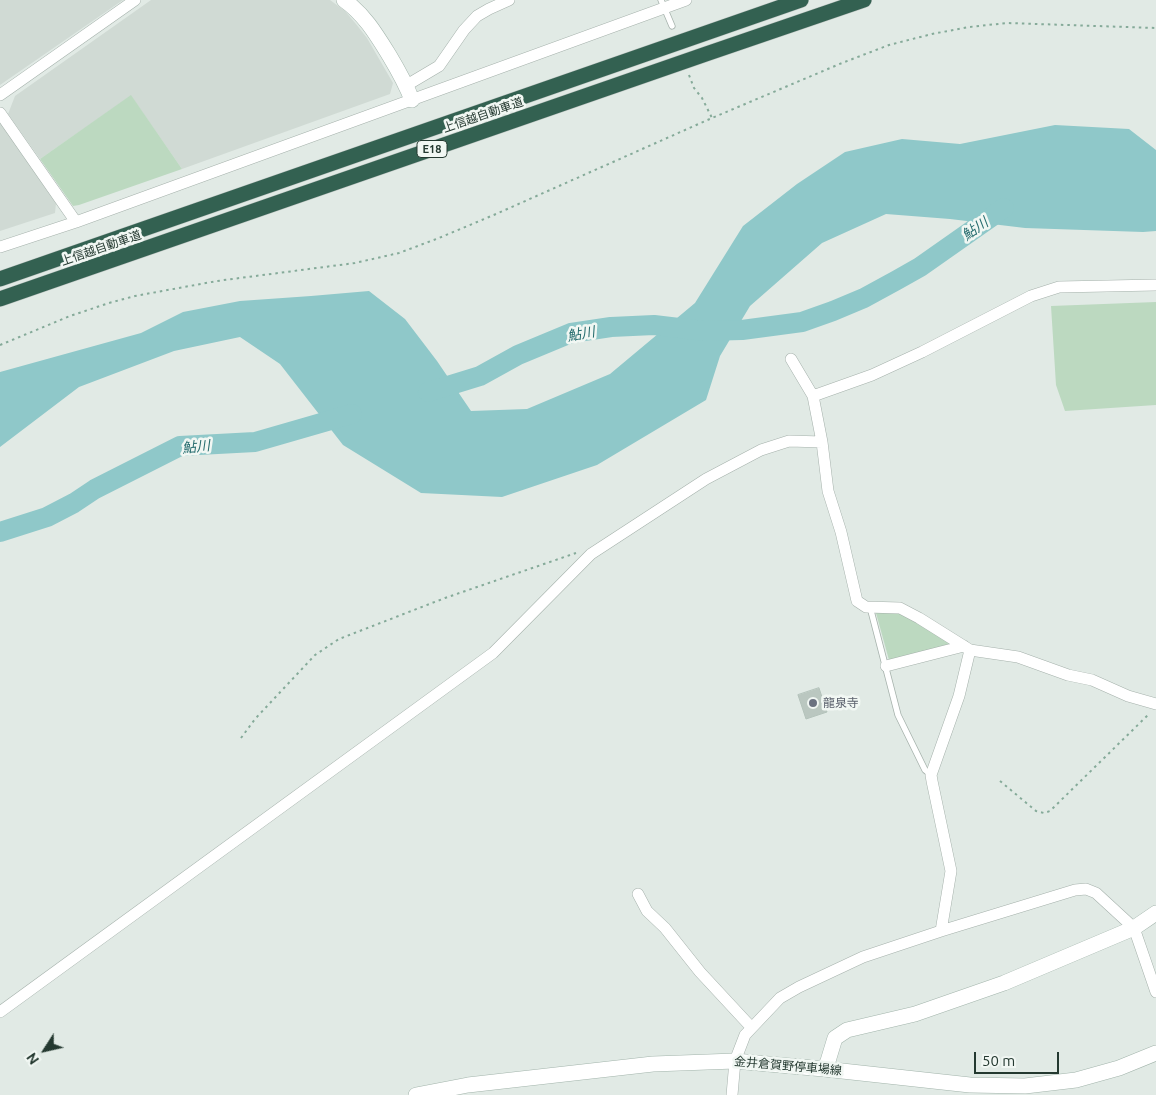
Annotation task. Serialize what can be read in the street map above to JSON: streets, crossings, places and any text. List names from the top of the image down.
{
  "streets": {
    "highway": ["上信越自動車道", "E18"],
    "main road": ["金井倉賀野停車場線"]
  },
  "water": ["鮎川"],
  "places": ["龍泉寺"],
  "scale_bar": "50 m",
  "north": "bottom left"
}
